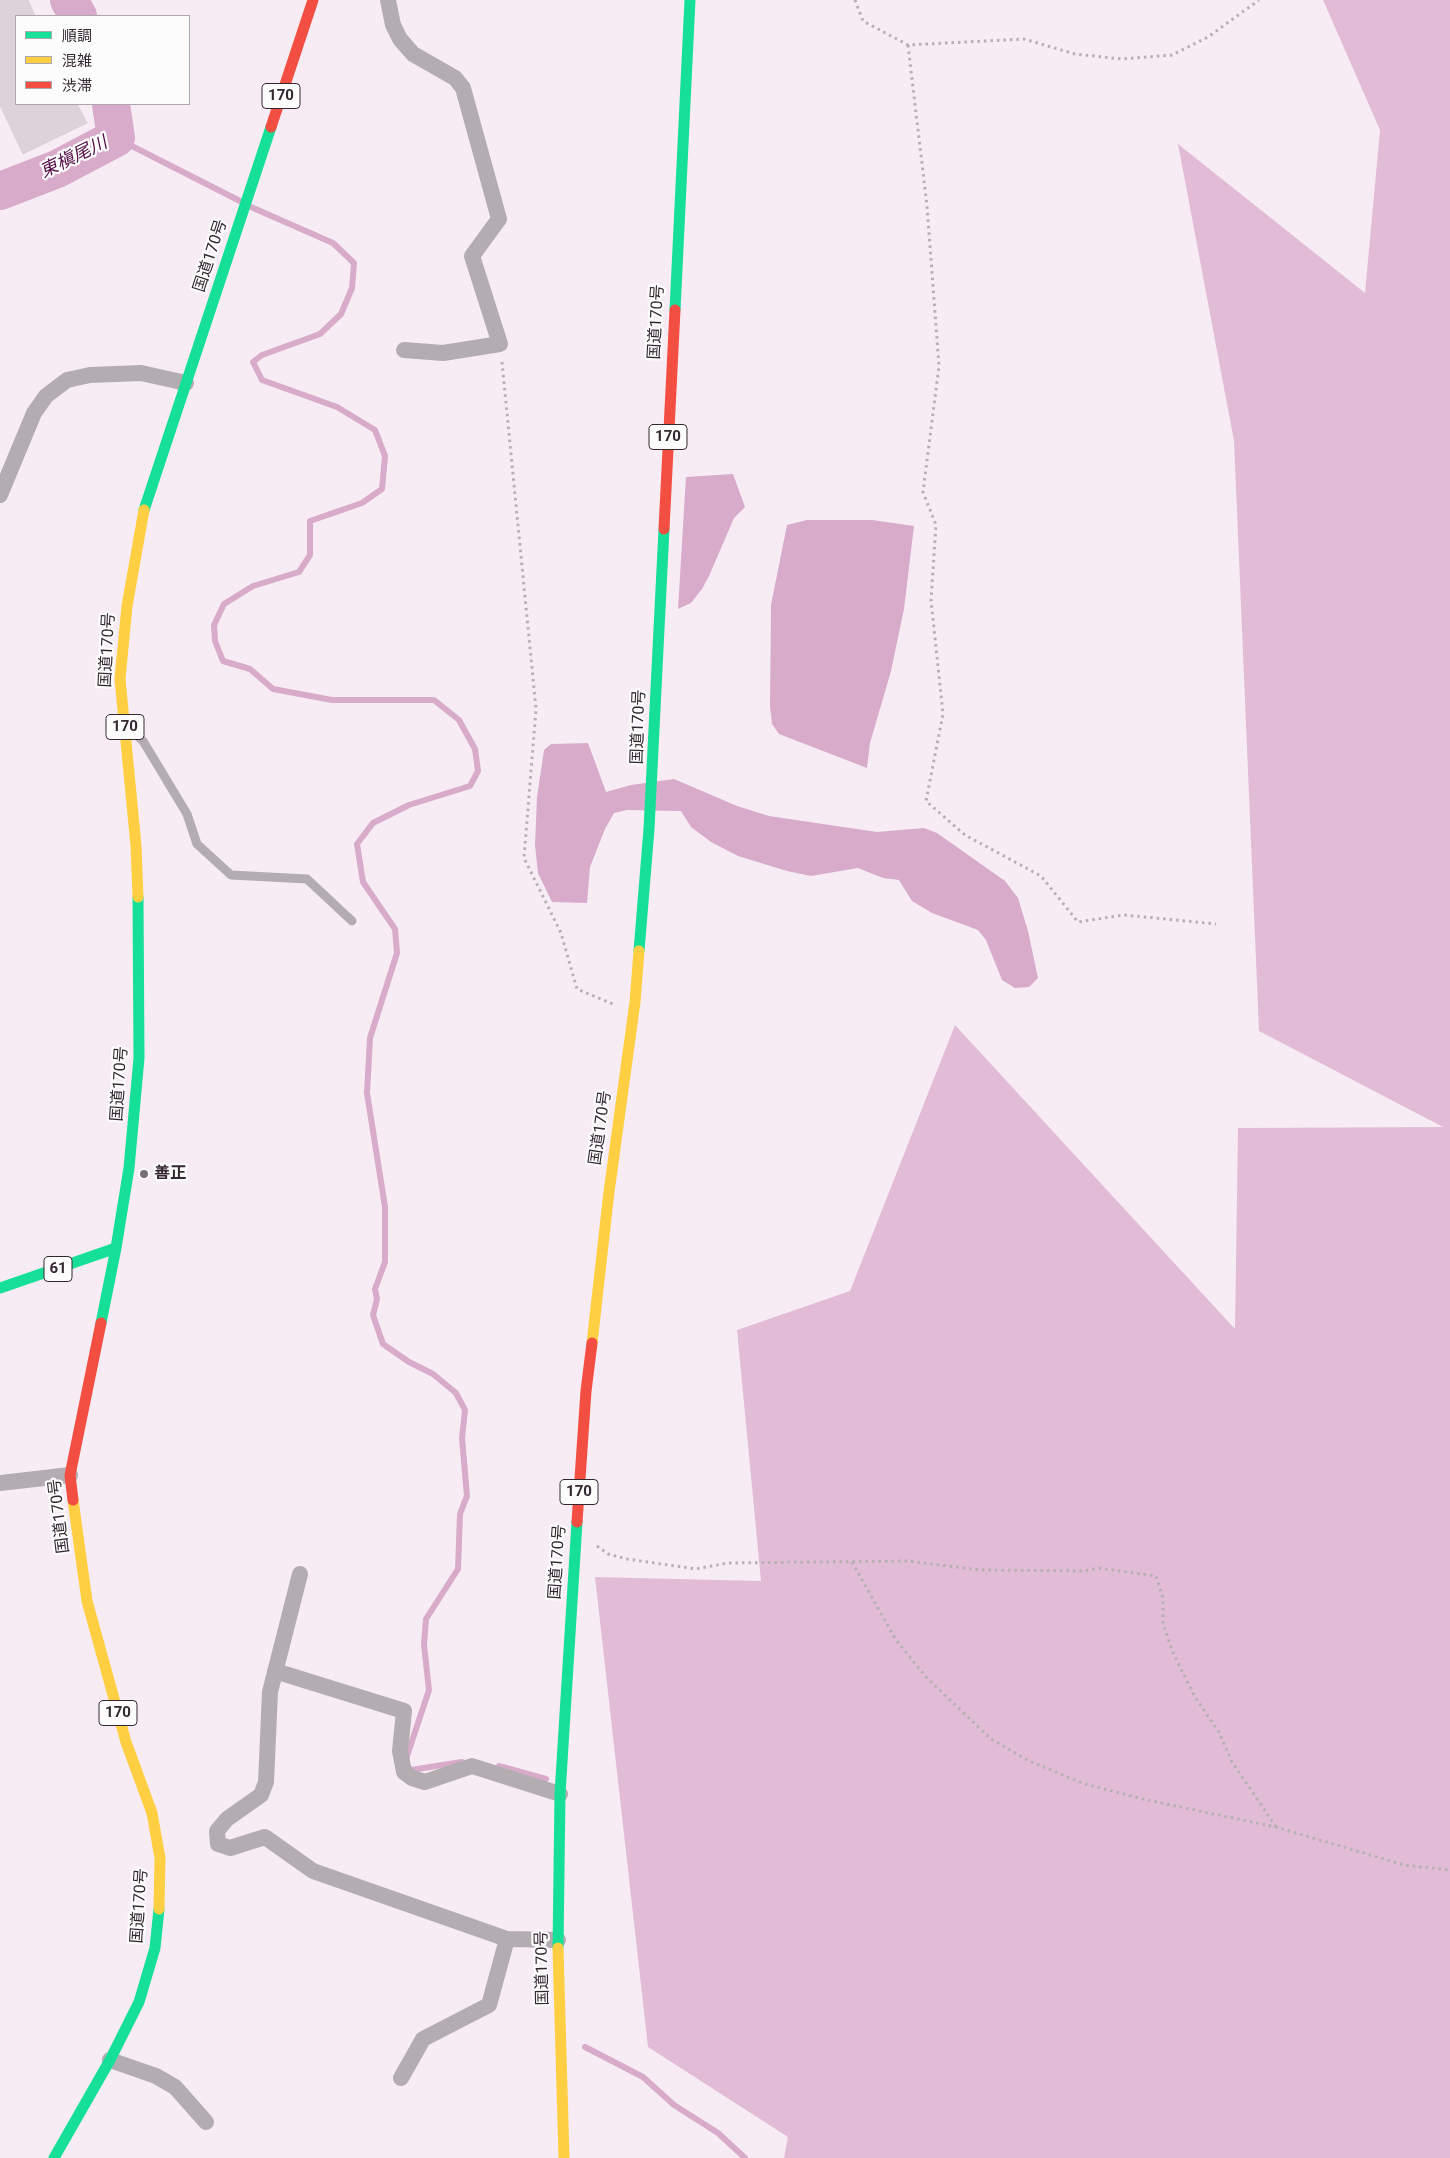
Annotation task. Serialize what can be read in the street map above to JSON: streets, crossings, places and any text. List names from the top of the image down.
{
  "streets": {
    "main road": ["170", "国道170号", "61"]
  },
  "crossings": [
    ["国道170号", "61"]
  ],
  "water": ["東槇尾川"],
  "places": ["善正"],
  "legend": ["順調", "混雑", "渋滞"]
}
